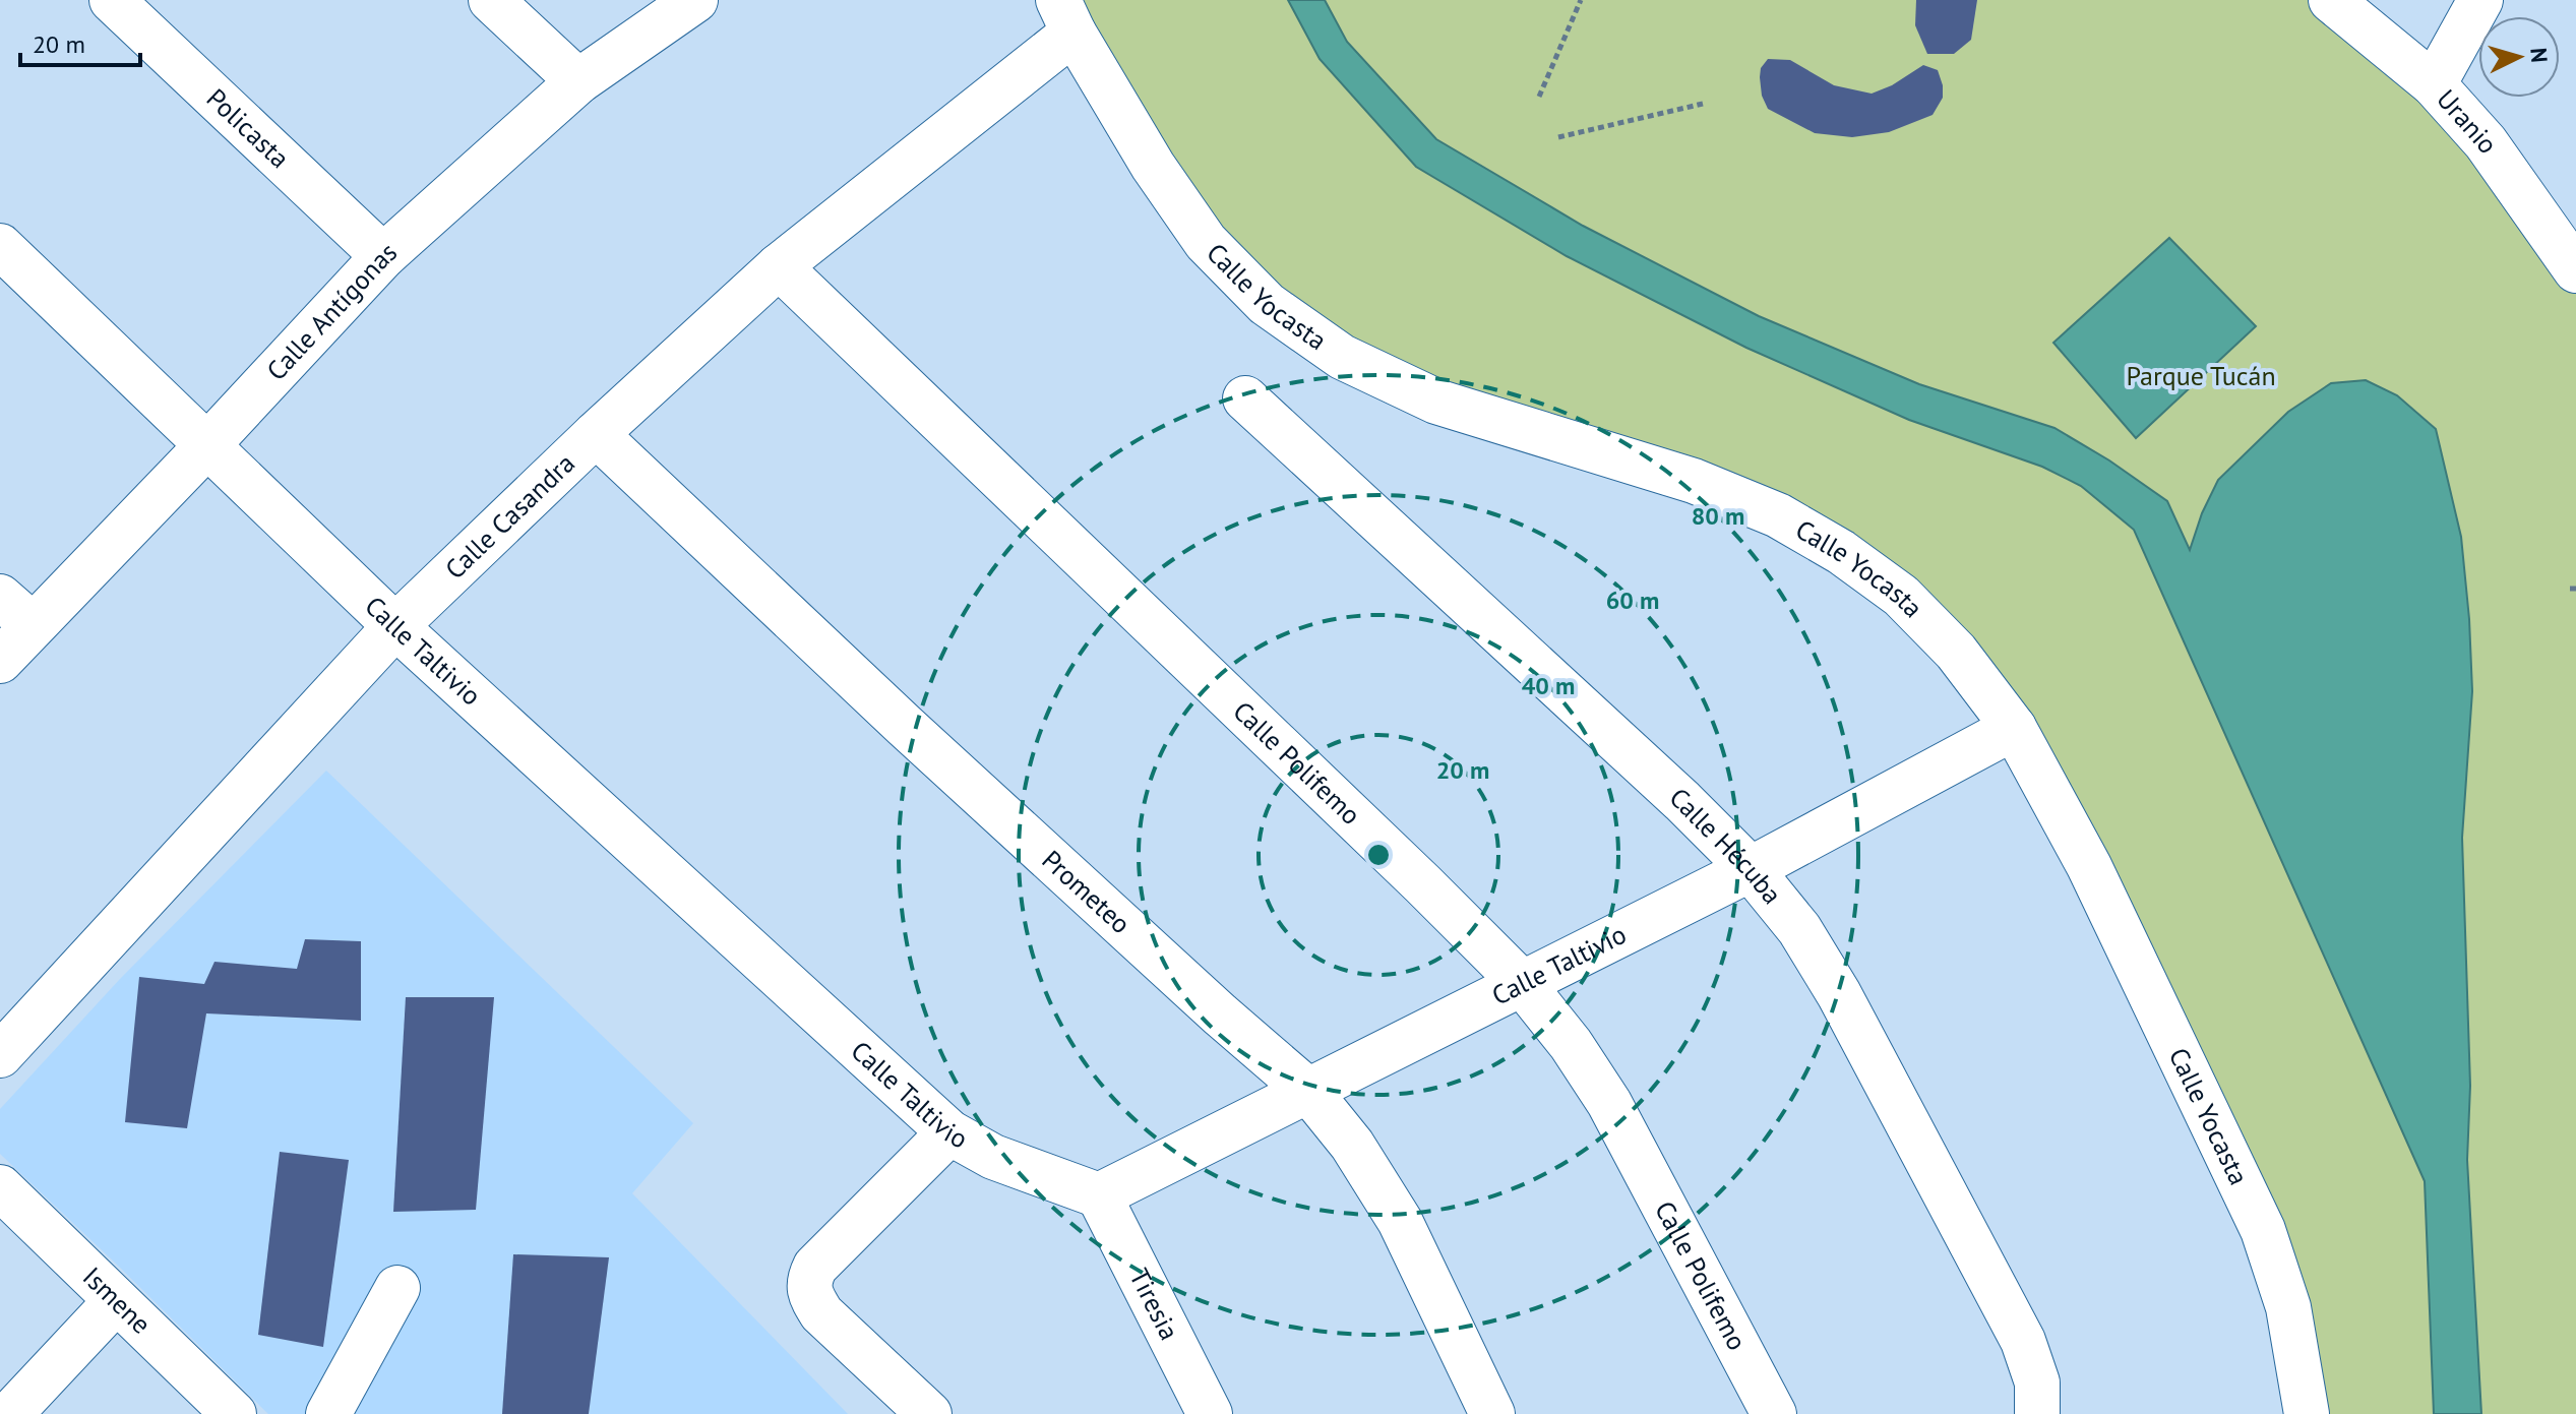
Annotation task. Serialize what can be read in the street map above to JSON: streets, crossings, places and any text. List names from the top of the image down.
{
  "streets": {
    "street": [
      "Uranio",
      "Policasta",
      "Calle Yocasta",
      "Calle Antígonas",
      "Calle Casandra",
      "Calle Taltivio",
      "Calle Polifemo",
      "Calle Hécuba",
      "Prometeo",
      "Ismene",
      "Tiresia"
    ]
  },
  "crossings": [
    ["Policasta", "Calle Antígonas"],
    ["Calle Yocasta", "Calle Casandra"],
    ["Calle Yocasta", "Calle Taltivio"],
    ["Calle Antígonas", "Calle Taltivio"],
    ["Calle Casandra", "Calle Taltivio"],
    ["Calle Casandra", "Calle Polifemo"],
    ["Calle Casandra", "Prometeo"],
    ["Calle Taltivio", "Calle Polifemo"],
    ["Calle Taltivio", "Calle Hécuba"],
    ["Calle Taltivio", "Prometeo"],
    ["Calle Taltivio", "Tiresia"]
  ],
  "parks": ["Parque Tucán"],
  "scale_bar": "20 m",
  "north": "right",
  "rings": [
    "80 m",
    "60 m",
    "40 m",
    "20 m"
  ]
}
